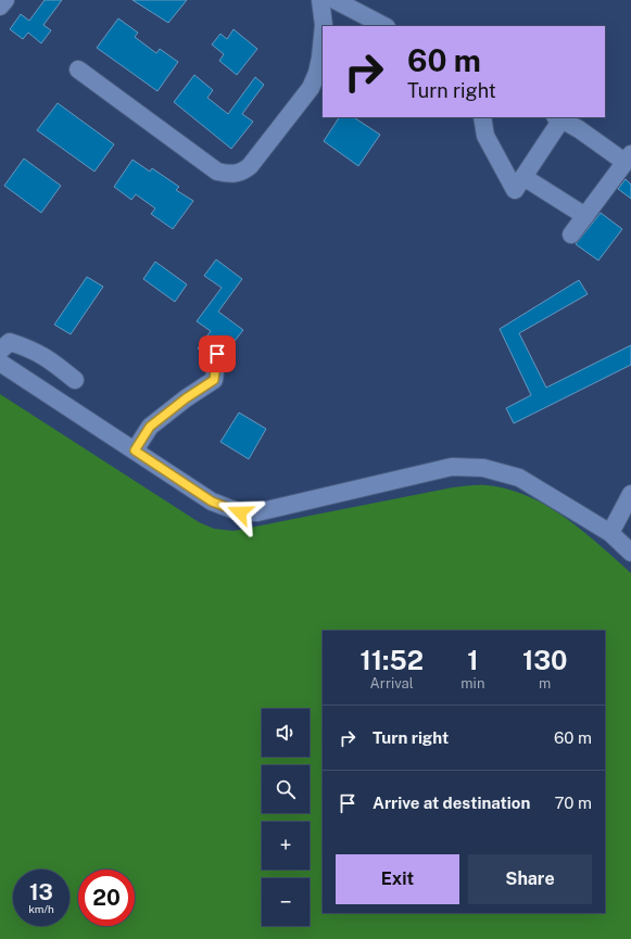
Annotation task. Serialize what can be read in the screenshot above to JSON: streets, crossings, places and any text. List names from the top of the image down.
{
  "page": {
    "turn": ["60 m", "Turn right"],
    "eta": [
      "11:52",
      "Arrival",
      "1",
      "min",
      "130",
      "m"
    ],
    "list": [
      {
        "name": "Turn right",
        "value": "60 m"
      },
      {
        "name": "Arrive at destination",
        "value": "70 m"
      }
    ],
    "map_buttons": ["+", "−"],
    "buttons": ["Exit", "Share"],
    "speed": "13 km/h",
    "limit": "20"
  }
}
